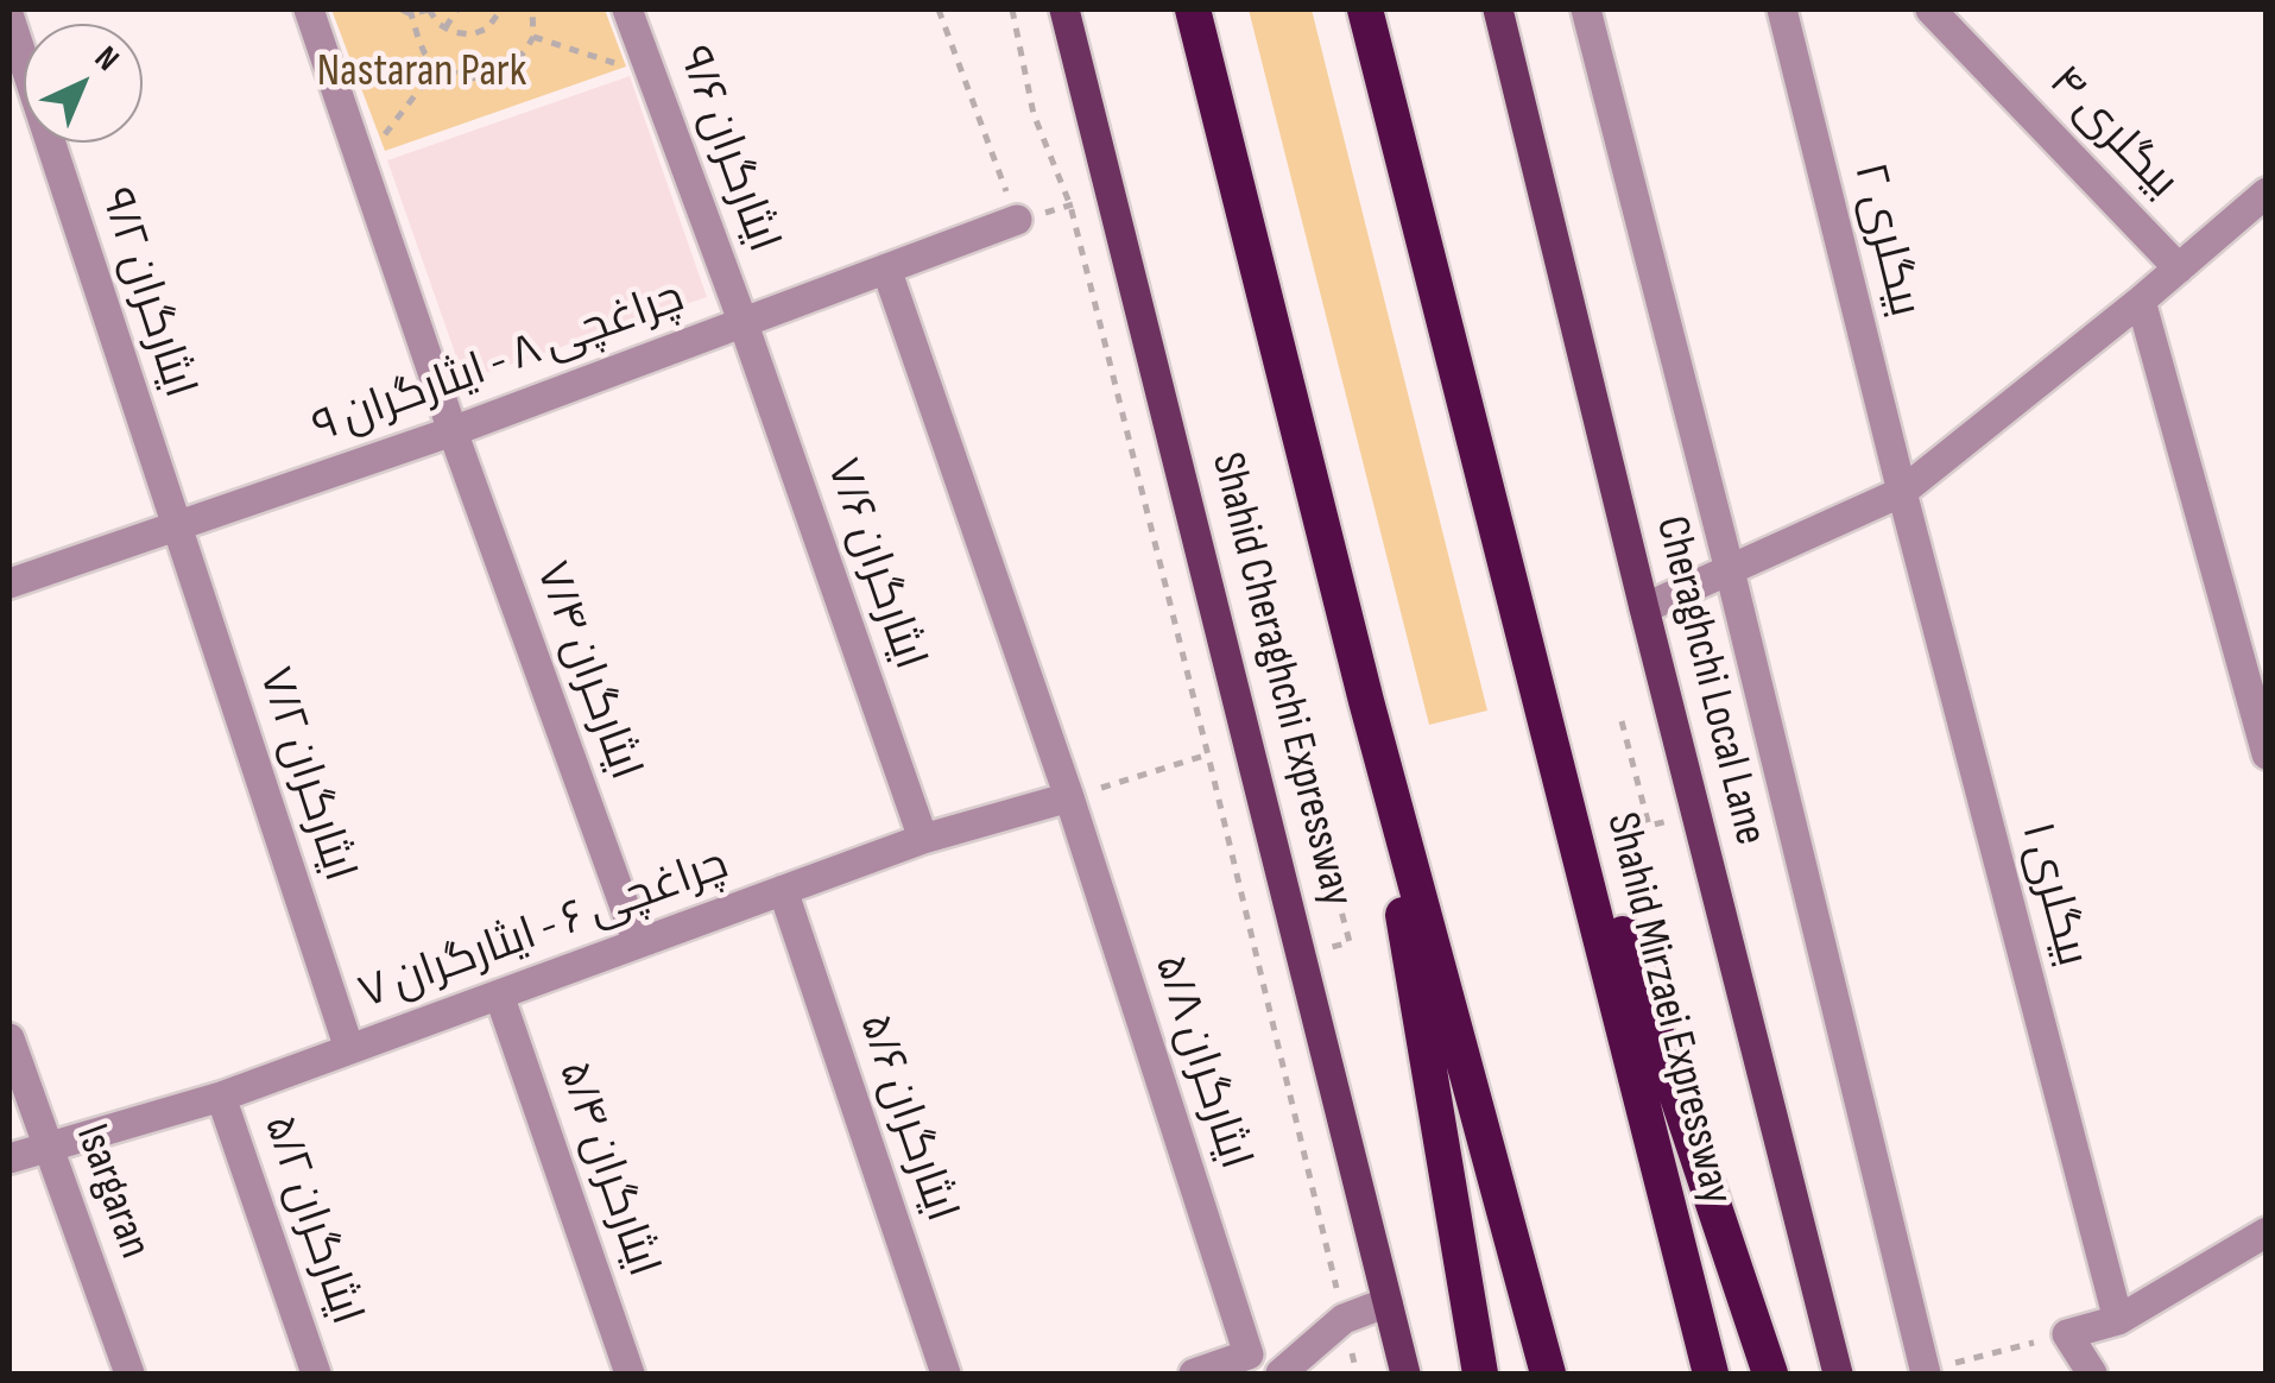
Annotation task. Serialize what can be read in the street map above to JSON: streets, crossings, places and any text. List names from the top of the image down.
{
  "streets": {
    "highway": ["Shahid Cheraghchi Expressway", "Shahid Mirzaei Expressway"],
    "main road": ["Cheraghchi Local Lane"],
    "street": [
      "بیگلری ۴",
      "ایثارگران ۹/۶",
      "بیگلری ۲",
      "ایثارگران ۹/۲",
      "چراغچی ۸ - ایثارگران ۹",
      "ایثارگران ۷/۶",
      "ایثارگران ۷/۴",
      "ایثارگران ۷/۲",
      "بیگلری ۱",
      "چراغچی ۶ - ایثارگران ۷",
      "ایثارگران ۵/۸",
      "ایثارگران ۵/۶",
      "ایثارگران ۵/۴",
      "Isargaran",
      "ایثارگران ۵/۲"
    ]
  },
  "crossings": [
    ["ایثارگران ۹/۶", "چراغچی ۸ - ایثارگران ۹"],
    ["ایثارگران ۹/۶", "ایثارگران ۷/۶"],
    ["بیگلری ۲", "بیگلری ۱"],
    ["ایثارگران ۹/۲", "چراغچی ۸ - ایثارگران ۹"],
    ["ایثارگران ۹/۲", "ایثارگران ۷/۲"],
    ["چراغچی ۸ - ایثارگران ۹", "ایثارگران ۷/۶"],
    ["چراغچی ۸ - ایثارگران ۹", "ایثارگران ۷/۴"],
    ["چراغچی ۸ - ایثارگران ۹", "ایثارگران ۷/۲"],
    ["چراغچی ۸ - ایثارگران ۹", "ایثارگران ۵/۸"],
    ["ایثارگران ۷/۶", "چراغچی ۶ - ایثارگران ۷"],
    ["ایثارگران ۷/۴", "چراغچی ۶ - ایثارگران ۷"],
    ["ایثارگران ۷/۲", "چراغچی ۶ - ایثارگران ۷"],
    ["چراغچی ۶ - ایثارگران ۷", "ایثارگران ۵/۸"],
    ["چراغچی ۶ - ایثارگران ۷", "ایثارگران ۵/۶"],
    ["چراغچی ۶ - ایثارگران ۷", "ایثارگران ۵/۴"],
    ["چراغچی ۶ - ایثارگران ۷", "Isargaran"],
    ["چراغچی ۶ - ایثارگران ۷", "ایثارگران ۵/۲"]
  ],
  "parks": ["Nastaran Park"],
  "north": "top right"
}
